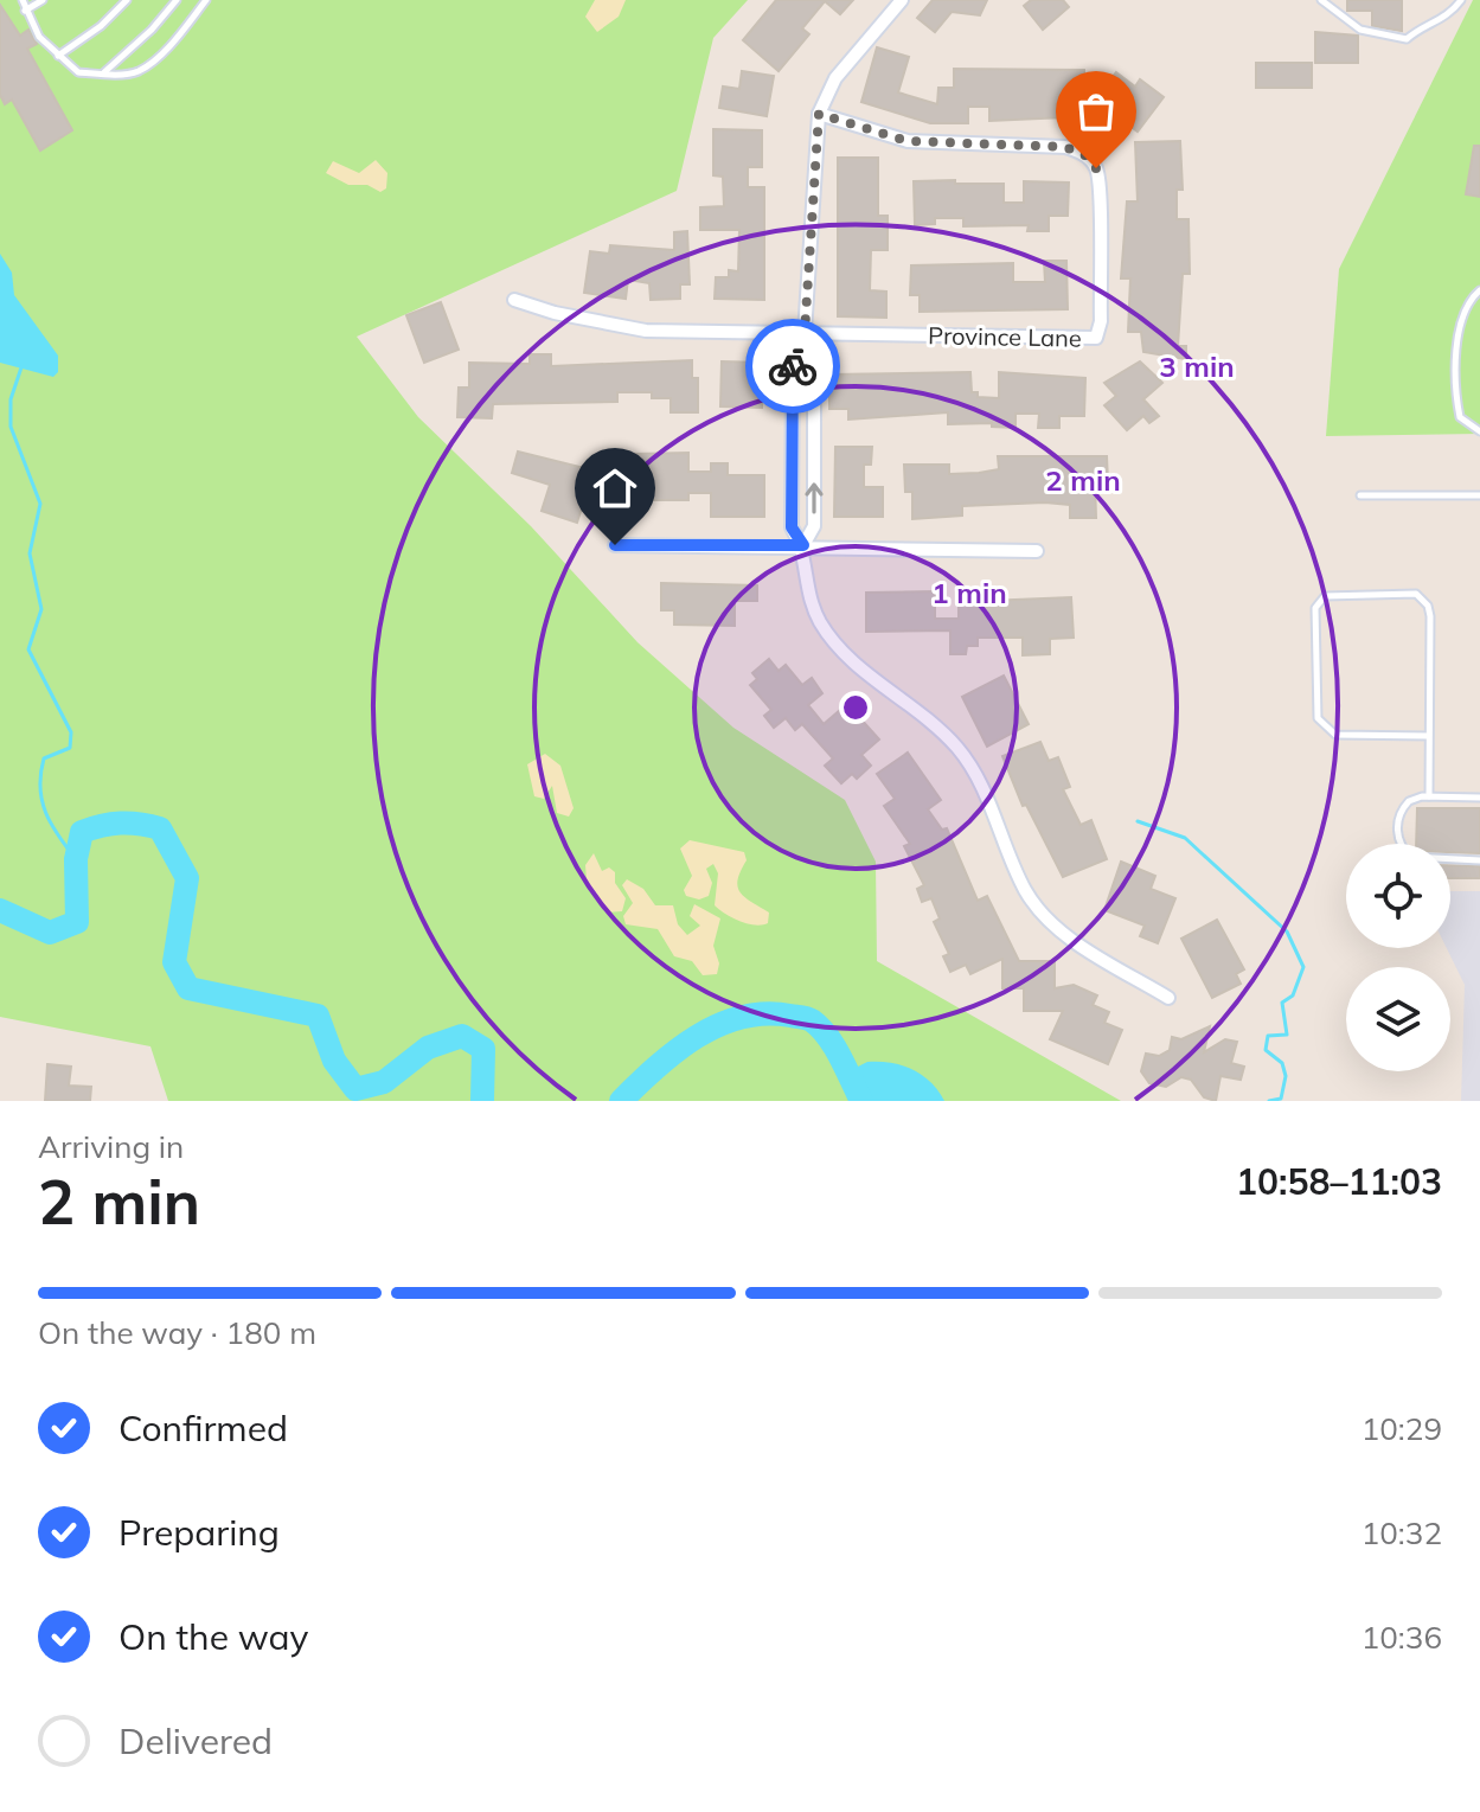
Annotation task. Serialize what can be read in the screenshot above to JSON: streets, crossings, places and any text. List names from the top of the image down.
{
  "streets": {
    "street": ["Province Lane"]
  },
  "page": {
    "heading": ["2 min", "Arriving in", "10:58–11:03"],
    "bar": "On the way · 180 m",
    "list": [
      ["Confirmed", "10:29"],
      ["Preparing", "10:32"],
      ["On the way", "10:36"],
      "Delivered"
    ]
  },
  "rings": ["3 min", "2 min", "1 min"]
}
